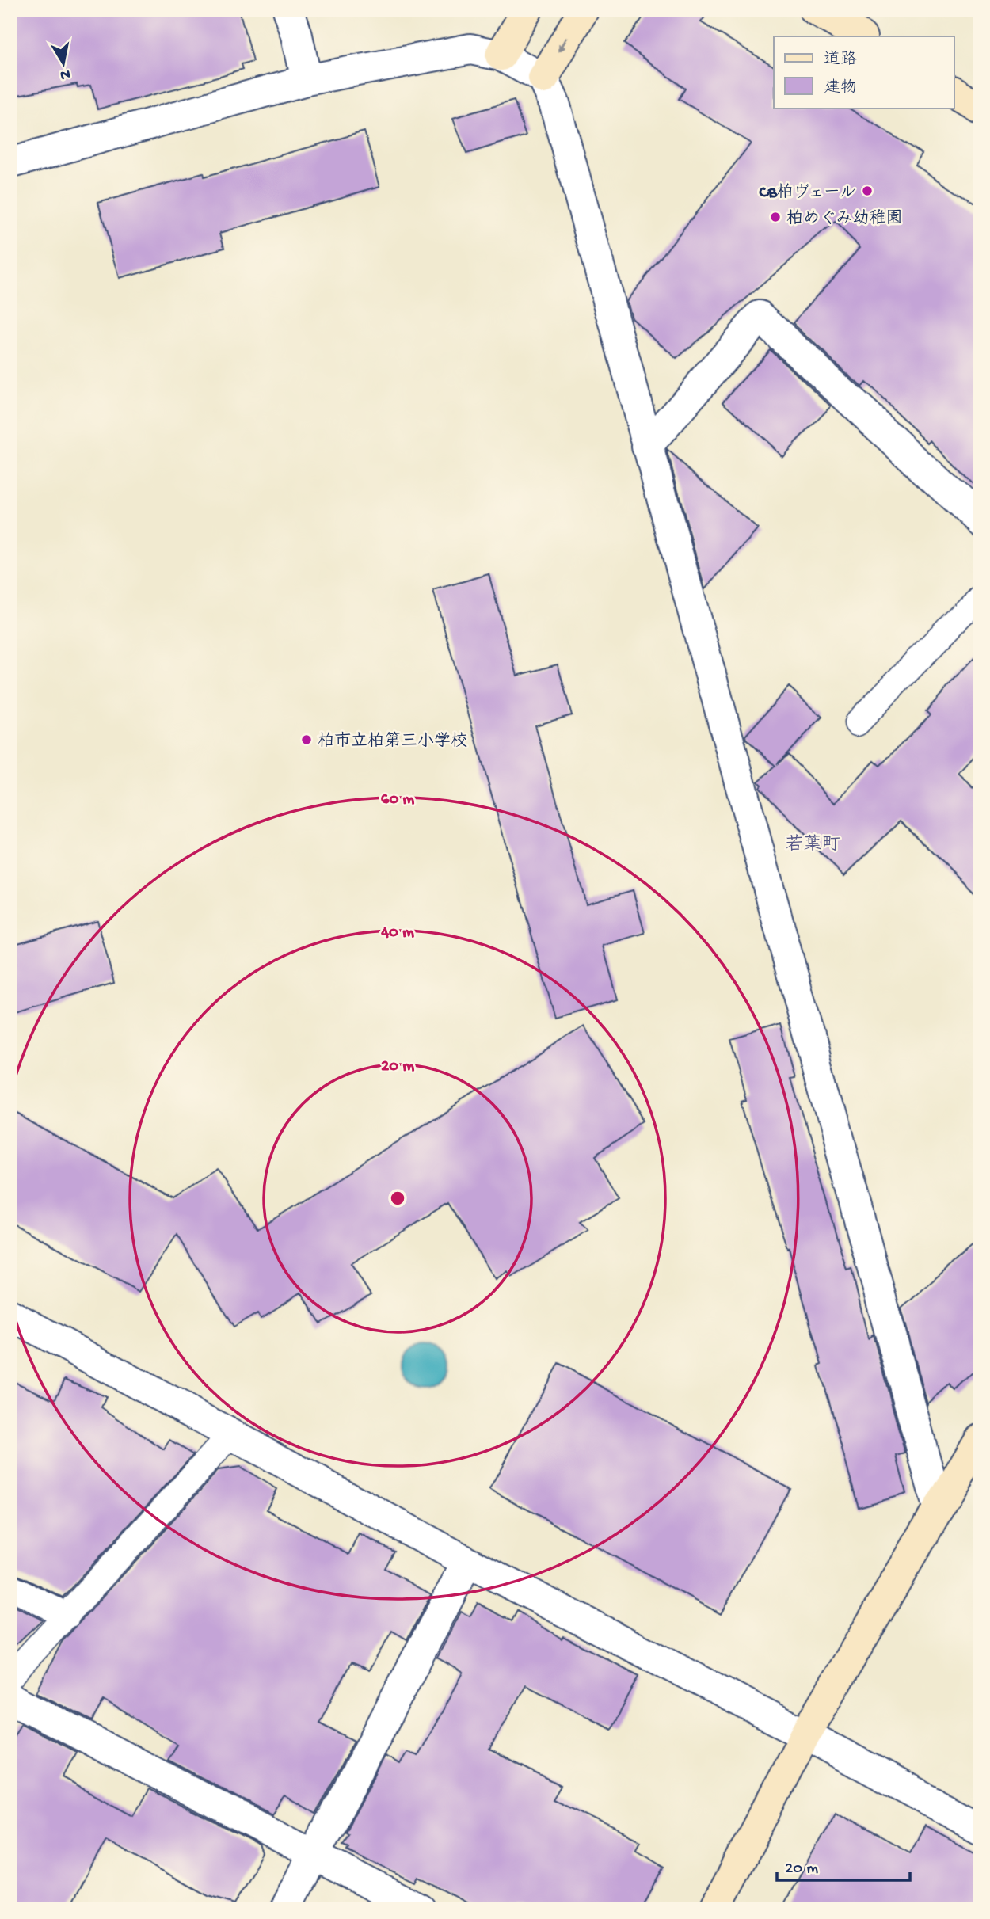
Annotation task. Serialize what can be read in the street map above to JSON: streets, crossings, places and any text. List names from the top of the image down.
{
  "districts": ["若葉町"],
  "places": ["CB柏ヴェール", "柏めぐみ幼稚園", "柏市立柏第三小学校"],
  "legend": ["道路", "建物"],
  "scale_bar": "20 m",
  "north": "bottom",
  "rings": ["60 m", "40 m", "20 m"]
}
